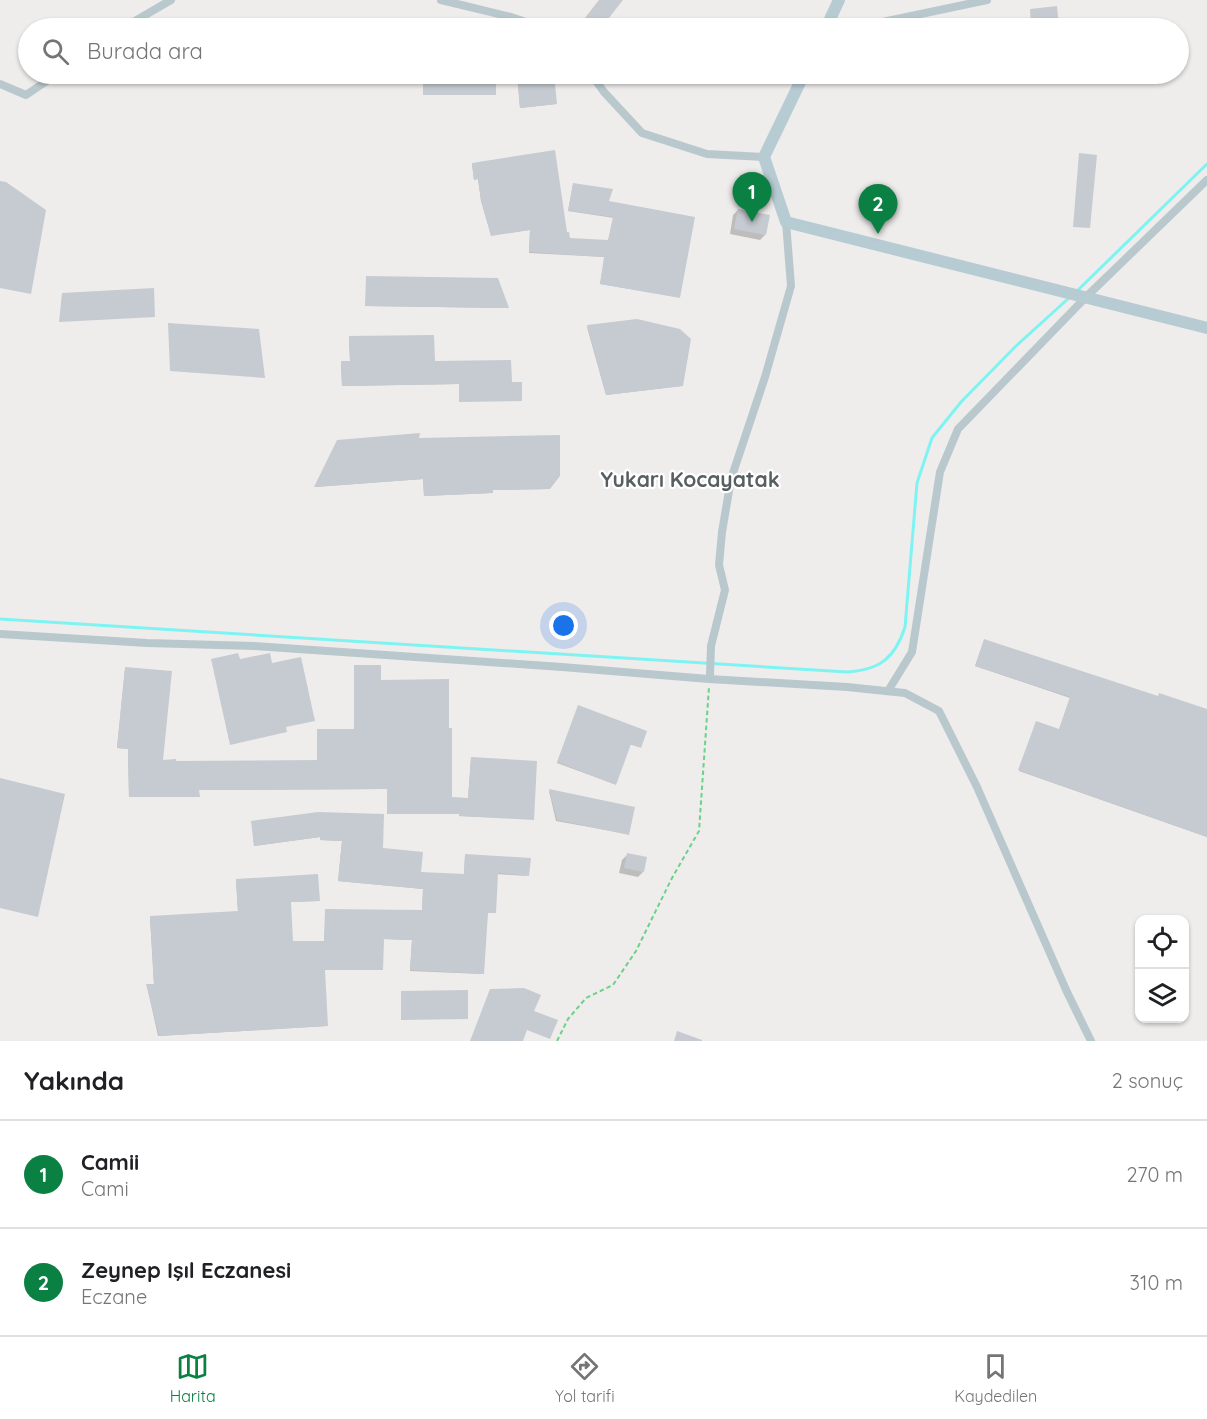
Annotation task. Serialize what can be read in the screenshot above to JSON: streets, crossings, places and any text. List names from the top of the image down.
{
  "districts": ["Yukarı Kocayatak"],
  "page": {
    "search": "Burada ara",
    "pins": ["1", "2"],
    "heading": ["Yakında", "2 sonuç"],
    "list": [
      {
        "mark": "1",
        "name": "Camii",
        "note": "Cami",
        "value": "270 m"
      },
      {
        "mark": "2",
        "name": "Zeynep Işıl Eczanesi",
        "note": "Eczane",
        "value": "310 m"
      }
    ],
    "nav": ["Harita", "Yol tarifi", "Kaydedilen"]
  }
}
